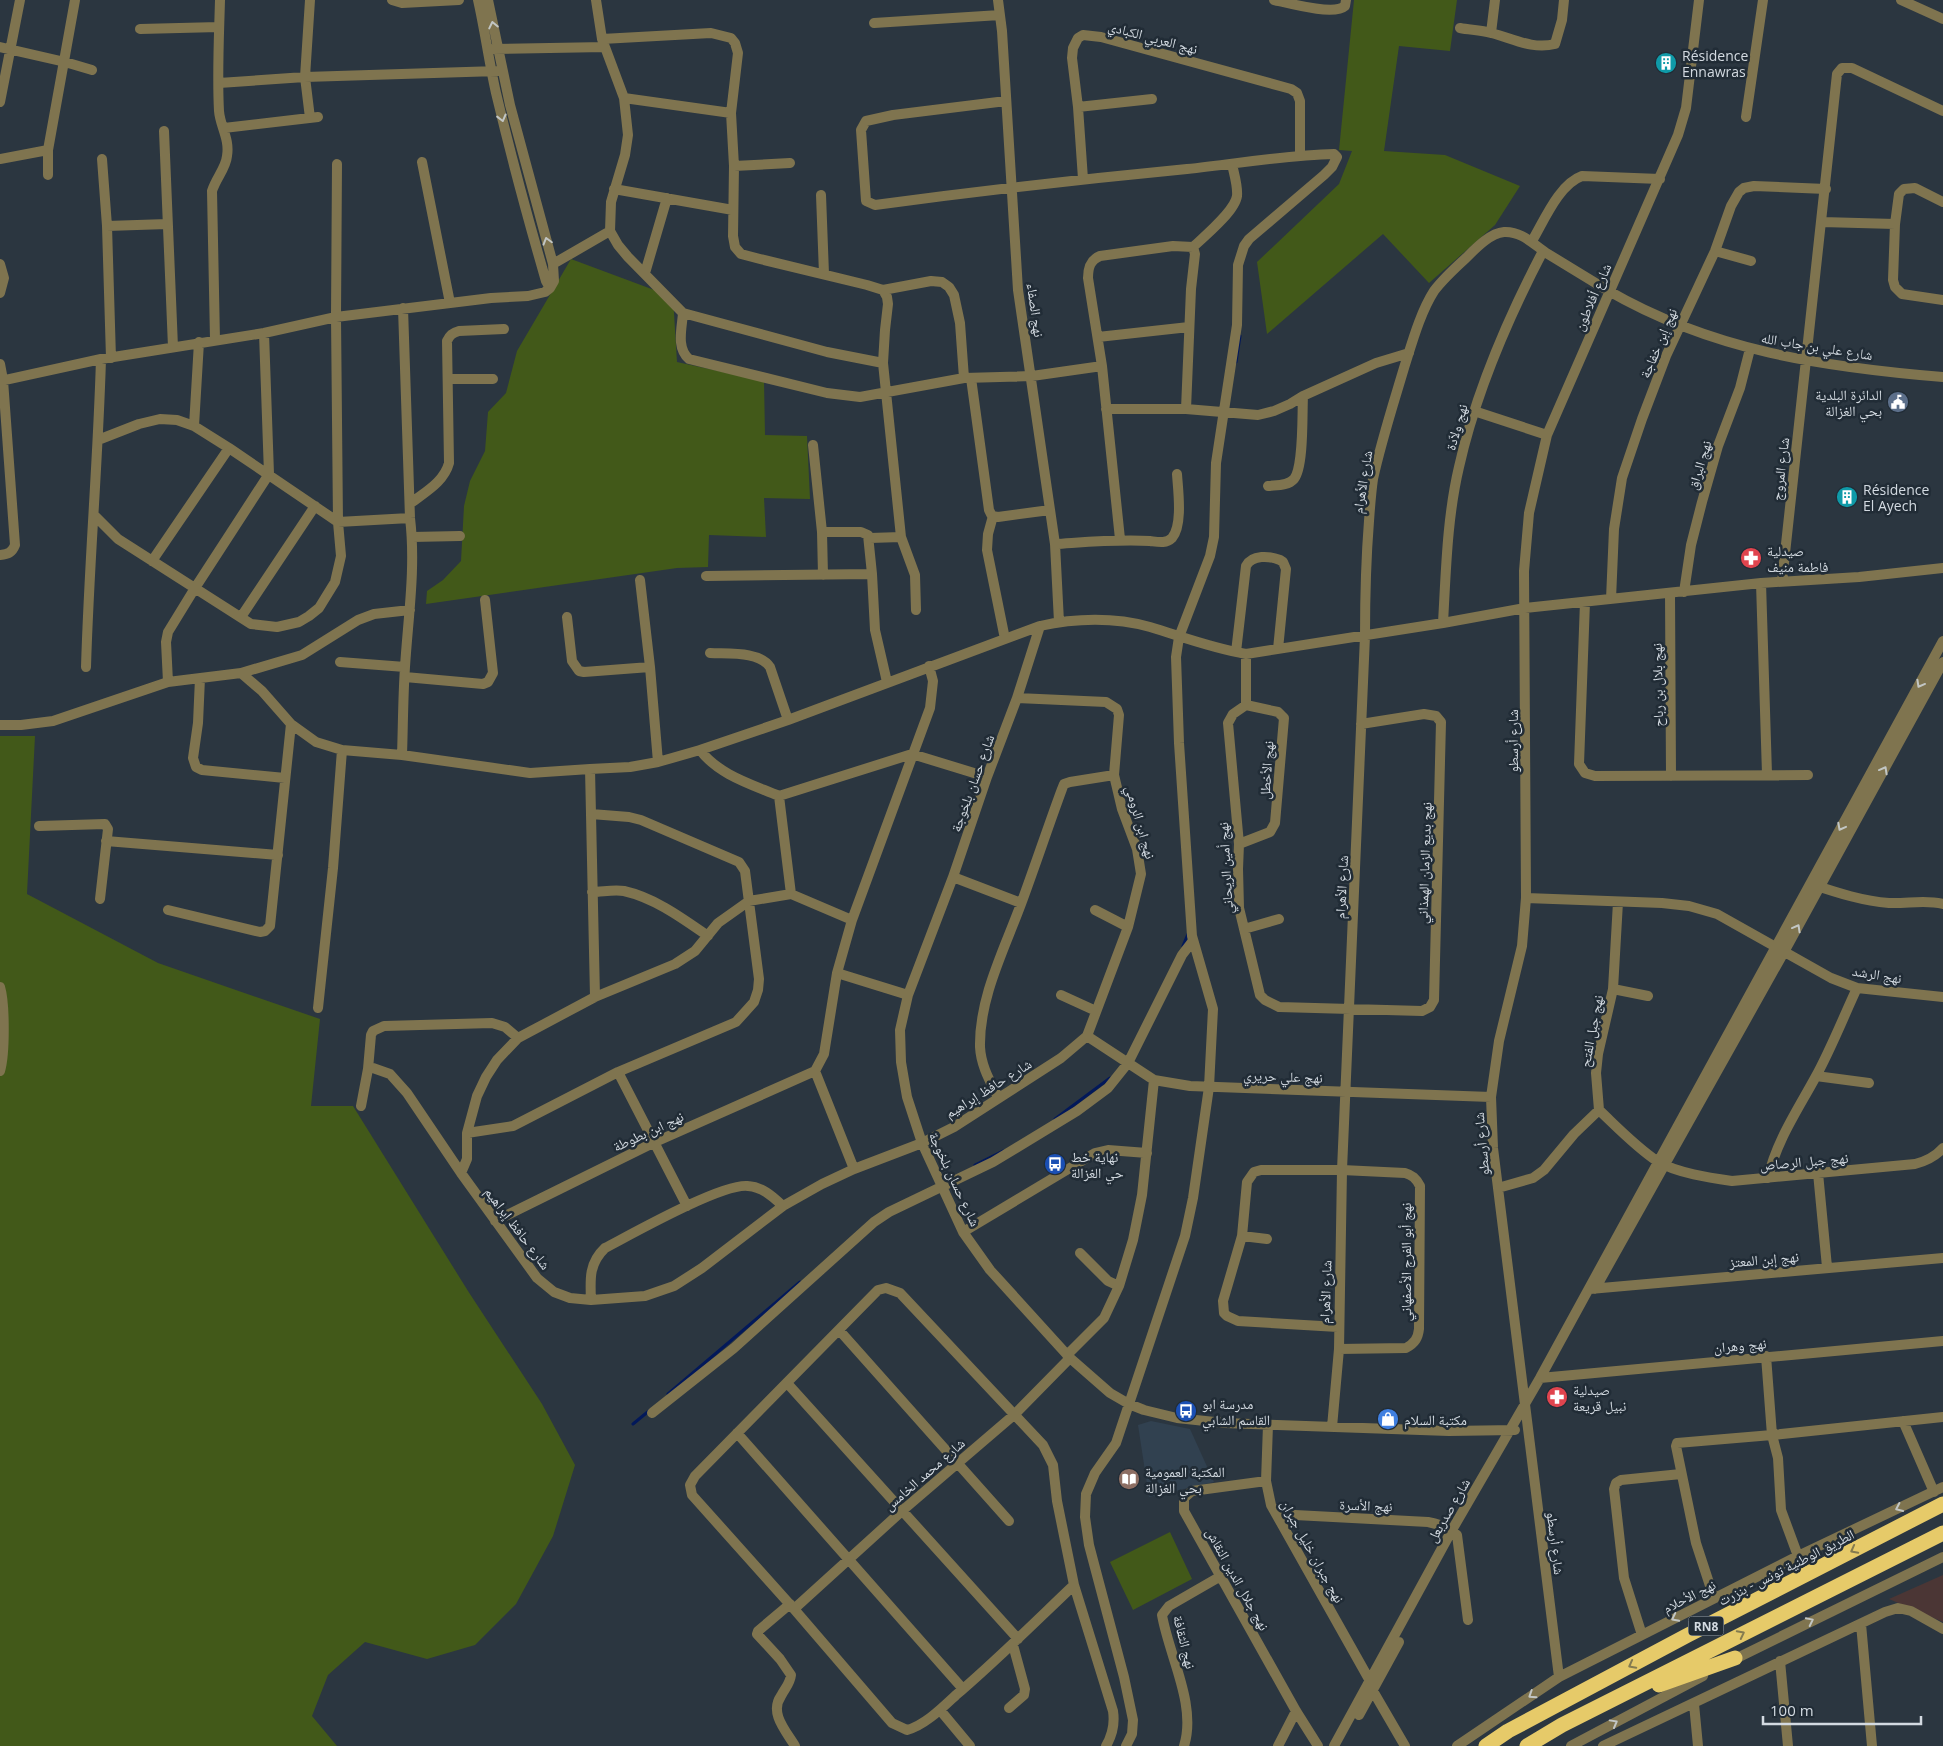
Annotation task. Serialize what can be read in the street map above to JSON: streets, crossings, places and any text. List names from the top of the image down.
{
  "streets": {
    "highway": ["الطريق الوطنية تونس - بنزرت", "RN8"],
    "street": [
      "نهج العربي الكبادي",
      "شارع أفلاطون",
      "نهج الصفاء",
      "نهج إبن خفاجة",
      "شارع علي بن جاب الله",
      "نهج ولاّدة",
      "نهج البراق",
      "شارع المروج",
      "شارع الأهرام",
      "نهج بلال بن رباح",
      "شارع أرسطو",
      "نهج الأخطل",
      "شارع حسان بلخوجة",
      "نهج ابن الرومي",
      "نهج بديع الزمان الهمذاني",
      "نهج أمين الريحاني",
      "نهج الرشد",
      "نهج جبل الفتح",
      "نهج علي حريري",
      "شارع حافظ إبراهيم",
      "نهج ابن بطوطة",
      "نهج جبل الرصاص",
      "نهج إبن المعتز",
      "نهج أبو الفرج الأصفهاني",
      "نهج وهران",
      "شارع محمد الخامس",
      "نهج الأسرة",
      "شارع صدربعل",
      "نهج جبران خليل جبران",
      "نهج جلال الدين النقاش",
      "نهج الأحلام",
      "نهج الثقافة"
    ]
  },
  "crossings": [
    ["شارع أفلاطون", "شارع علي بن جاب الله"],
    ["شارع أفلاطون", "شارع أرسطو"],
    ["نهج إبن خفاجة", "شارع علي بن جاب الله"],
    ["نهج إبن خفاجة", "شارع المروج"],
    ["شارع علي بن جاب الله", "نهج ولاّدة"],
    ["شارع علي بن جاب الله", "نهج البراق"],
    ["شارع علي بن جاب الله", "شارع المروج"],
    ["شارع علي بن جاب الله", "شارع الأهرام"],
    ["شارع الأهرام", "شارع حسان بلخوجة"],
    ["شارع الأهرام", "نهج بديع الزمان الهمذاني"],
    ["شارع الأهرام", "نهج أمين الريحاني"],
    ["شارع الأهرام", "نهج علي حريري"],
    ["شارع الأهرام", "نهج أبو الفرج الأصفهاني"],
    ["شارع أرسطو", "نهج الرشد"],
    ["شارع أرسطو", "نهج علي حريري"],
    ["شارع أرسطو", "شارع صدربعل"],
    ["شارع أرسطو", "نهج الأحلام"],
    ["نهج الأخطل", "نهج أمين الريحاني"],
    ["شارع حسان بلخوجة", "نهج ابن الرومي"],
    ["شارع حسان بلخوجة", "شارع حافظ إبراهيم"],
    ["شارع حسان بلخوجة", "شارع محمد الخامس"],
    ["شارع حسان بلخوجة", "شارع صدربعل"],
    ["شارع حسان بلخوجة", "نهج جبران خليل جبران"],
    ["نهج ابن الرومي", "نهج علي حريري"],
    ["نهج ابن الرومي", "شارع حافظ إبراهيم"],
    ["نهج بديع الزمان الهمذاني", "نهج أمين الريحاني"],
    ["نهج الرشد", "نهج جبل الفتح"],
    ["نهج الرشد", "شارع صدربعل"],
    ["نهج علي حريري", "شارع حافظ إبراهيم"],
    ["نهج علي حريري", "شارع محمد الخامس"],
    ["شارع حافظ إبراهيم", "نهج ابن بطوطة"],
    ["نهج جبل الرصاص", "شارع صدربعل"],
    ["نهج إبن المعتز", "شارع صدربعل"],
    ["نهج وهران", "شارع صدربعل"],
    ["نهج الأسرة", "شارع صدربعل"],
    ["نهج الأسرة", "نهج جبران خليل جبران"],
    ["شارع صدربعل", "نهج جبران خليل جبران"],
    ["نهج جبران خليل جبران", "نهج جلال الدين النقاش"],
    ["الطريق الوطنية تونس - بنزرت", "نهج الأحلام"],
    ["نهج جلال الدين النقاش", "نهج الثقافة"]
  ],
  "places": {
    "building": ["Résidence Ennawras", "Résidence El Ayech"],
    "public building": ["الدائرة البلدية بحي الغزالة"],
    "pharmacy": ["صيدلية فاطمة منيف", "صيدلية نبيل قريعة"],
    "bus stop": ["نهاية خط حي الغزالة", "مدرسة ابو القاسم الشابي"],
    "shop": ["مكتبة السلام"],
    "library": ["المكتبة العمومية بحي الغزالة"]
  },
  "scale_bar": "100 m"
}
